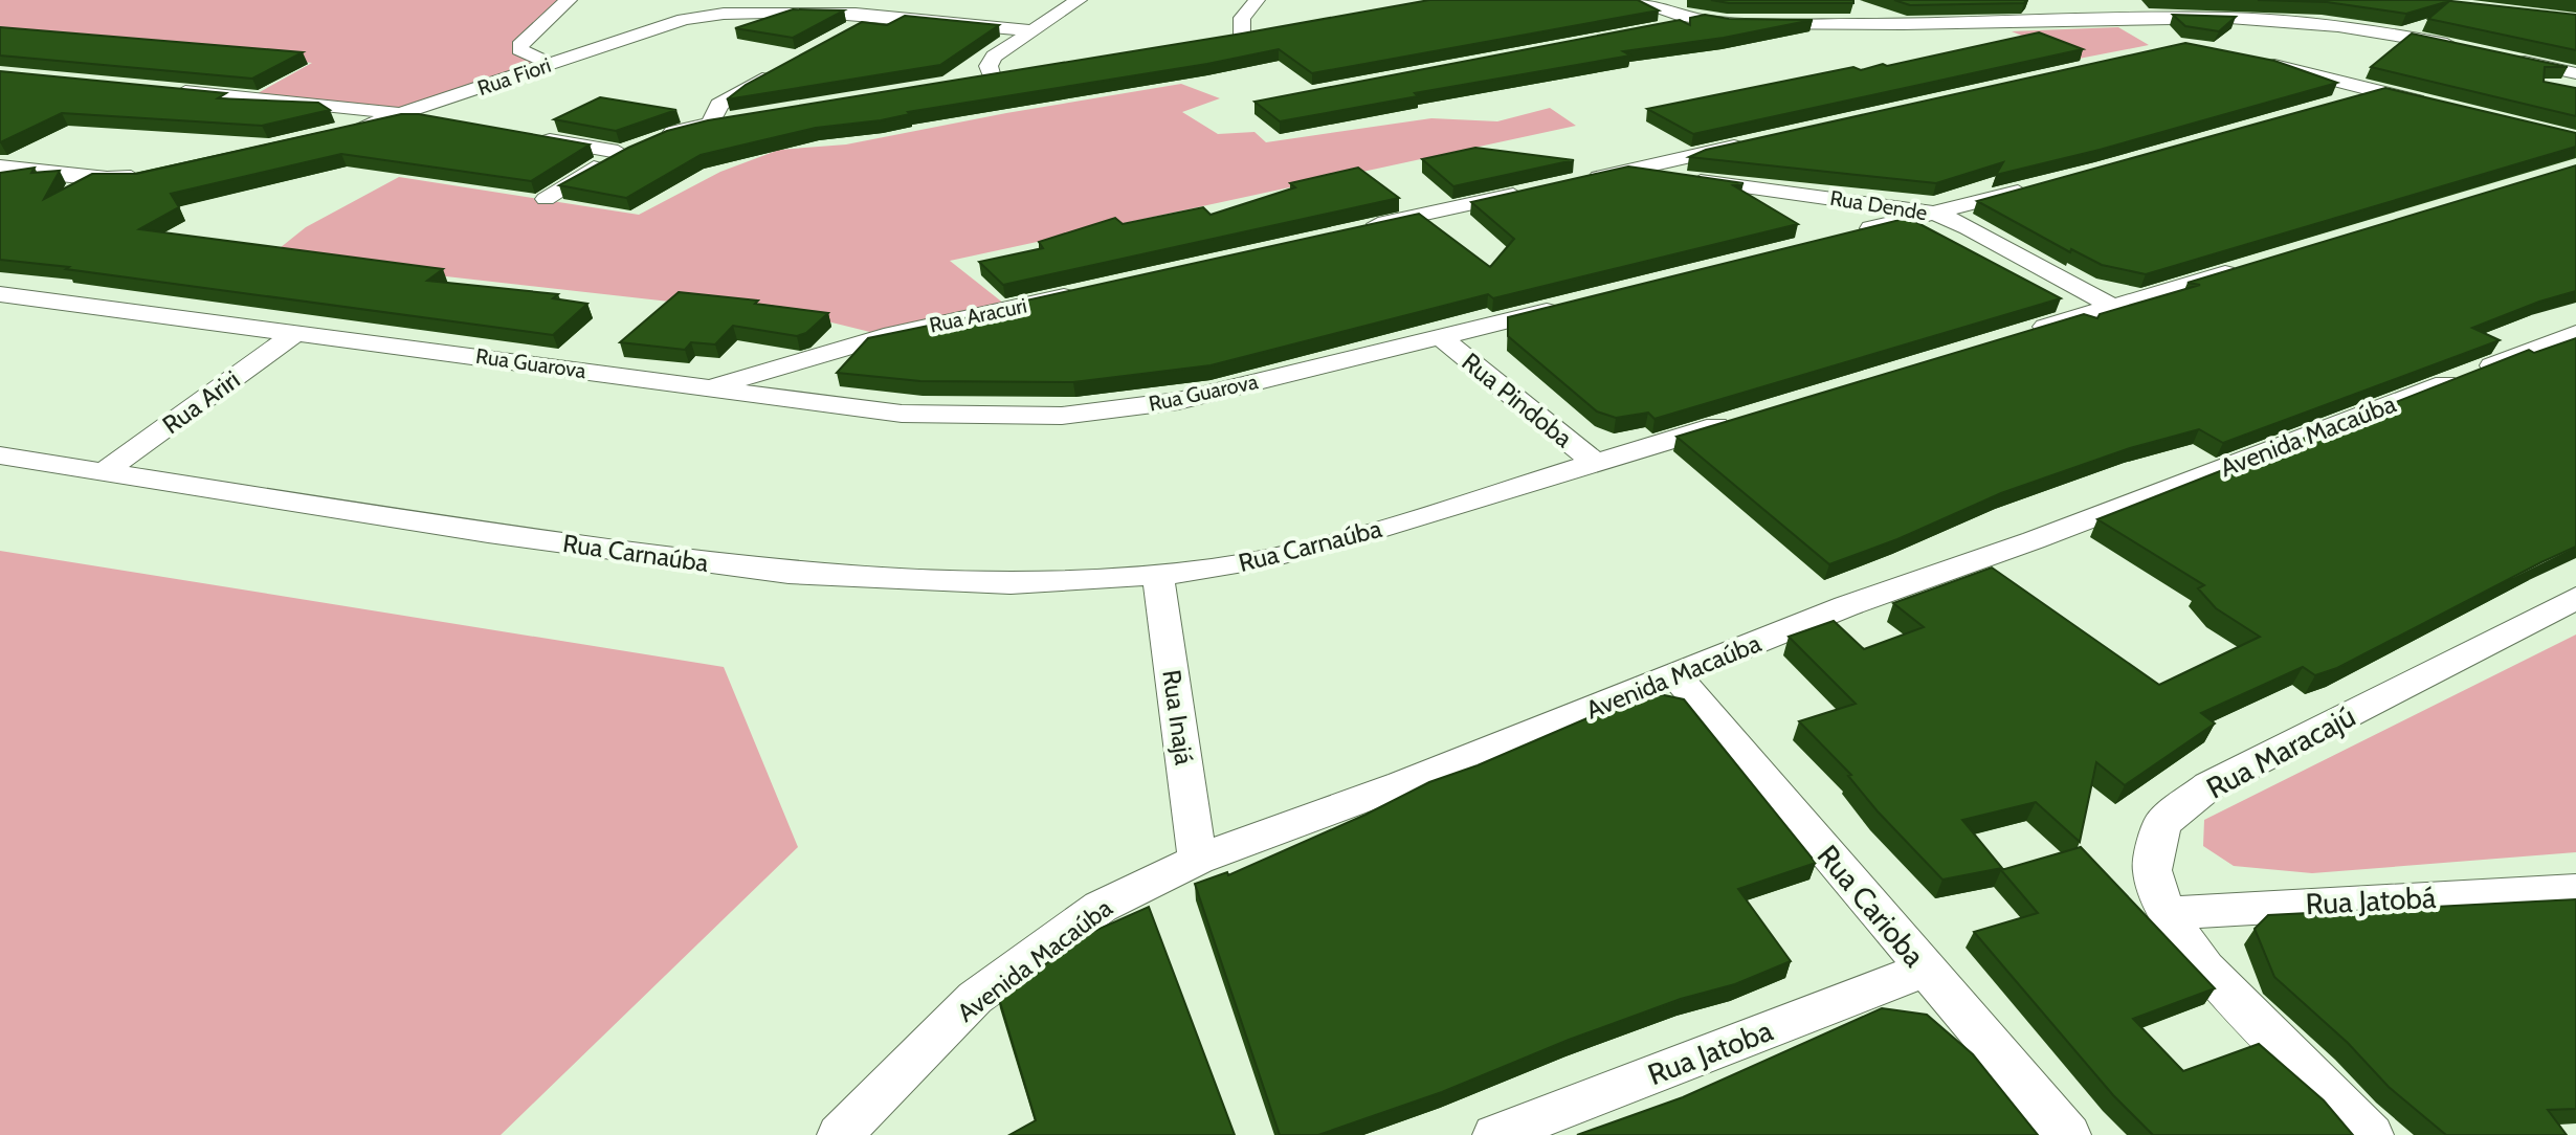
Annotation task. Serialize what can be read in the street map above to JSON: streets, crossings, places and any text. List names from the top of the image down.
{
  "streets": {
    "street": [
      "Rua Fiori",
      "Rua Dende",
      "Rua Aracuri",
      "Rua Guarova",
      "Rua Pindoba",
      "Rua Ariri",
      "Avenida Macaúba",
      "Rua Carnaúba",
      "Rua Inajá",
      "Rua Maracajú",
      "Rua Jatobá",
      "Rua Carioba",
      "Rua Jatoba"
    ]
  },
  "crossings": [
    ["Rua Aracuri", "Rua Guarova"],
    ["Rua Guarova", "Rua Pindoba"],
    ["Rua Guarova", "Rua Ariri"],
    ["Rua Pindoba", "Rua Carnaúba"],
    ["Rua Ariri", "Rua Carnaúba"],
    ["Avenida Macaúba", "Rua Inajá"],
    ["Avenida Macaúba", "Rua Carioba"],
    ["Rua Carnaúba", "Rua Inajá"],
    ["Rua Maracajú", "Rua Jatobá"],
    ["Rua Carioba", "Rua Jatoba"]
  ]
}
